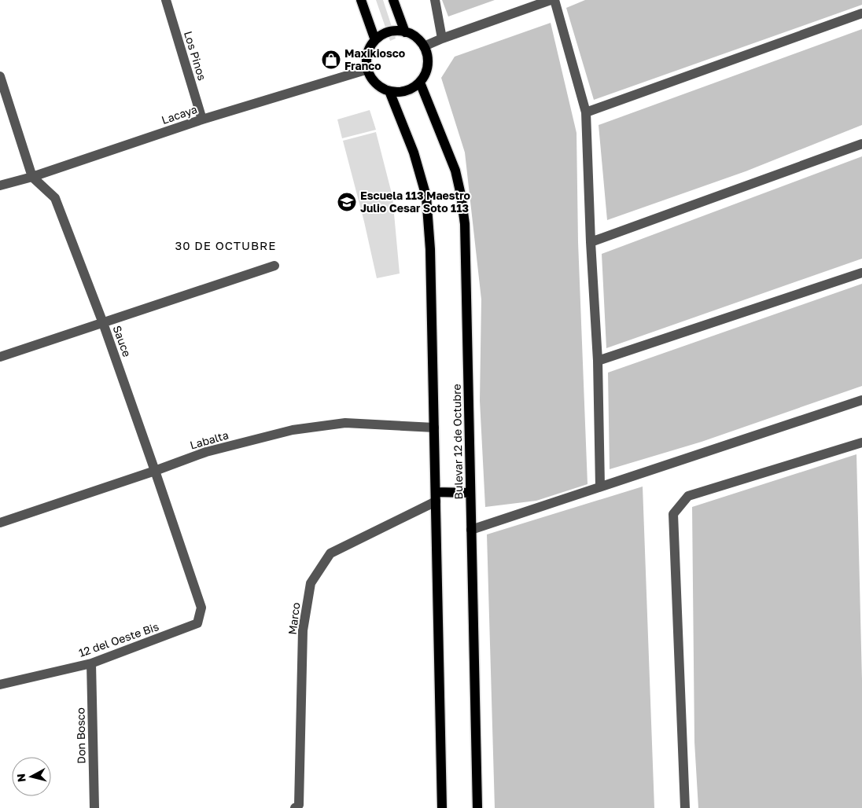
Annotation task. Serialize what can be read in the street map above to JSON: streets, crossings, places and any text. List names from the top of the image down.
{
  "streets": {
    "main road": ["Bulevar 12 de Octubre"],
    "street": [
      "Los Pinos",
      "Lacaya",
      "Sauce",
      "Labalta",
      "Marco",
      "12 del Oeste Bis",
      "Don Bosco"
    ]
  },
  "crossings": [
    ["Los Pinos", "Lacaya"],
    ["Lacaya", "Sauce"],
    ["Lacaya", "Bulevar 12 de Octubre"],
    ["Sauce", "Labalta"],
    ["Sauce", "12 del Oeste Bis"],
    ["12 del Oeste Bis", "Don Bosco"]
  ],
  "districts": ["30 DE OCTUBRE"],
  "places": {
    "shop": ["Maxikiosco Franco"],
    "school or university": ["Escuela 113 Maestro Julio Cesar Soto 113"]
  },
  "north": "left"
}
